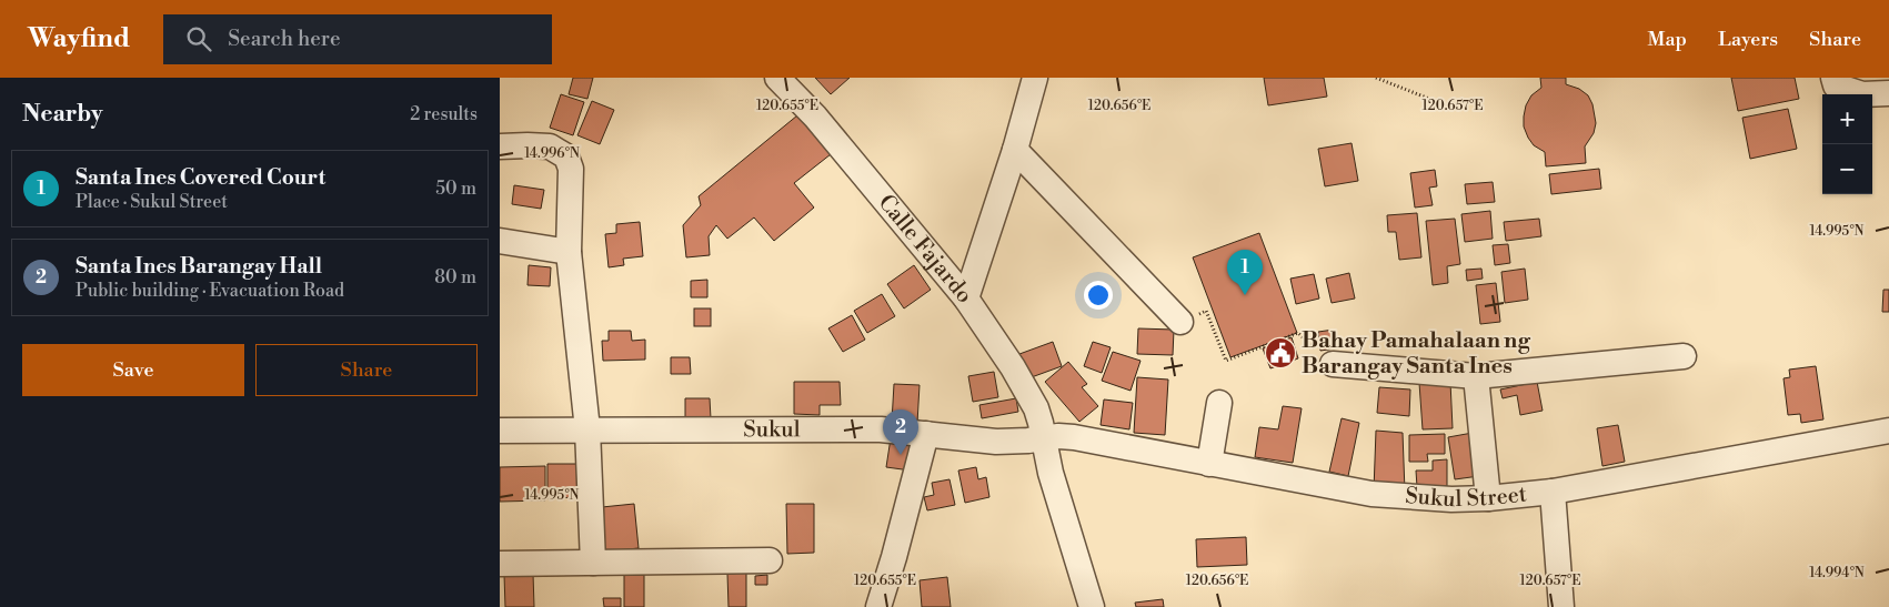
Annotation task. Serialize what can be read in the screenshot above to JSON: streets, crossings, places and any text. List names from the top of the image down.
{
  "streets": {
    "street": ["Calle Fajardo", "Sukul", "Sukul Street"]
  },
  "crossings": [
    ["Calle Fajardo", "Sukul"],
    ["Calle Fajardo", "Sukul Street"],
    ["Sukul", "Sukul Street"]
  ],
  "places": {
    "public building": ["Bahay Pamahalaan ng Barangay Santa Ines"]
  },
  "page": {
    "header": "Wayfind",
    "search": "Search here",
    "nav": ["Map", "Layers", "Share"],
    "heading": ["Nearby", "2 results"],
    "map_buttons": ["+", "−"],
    "list": [
      {
        "mark": "1",
        "name": "Santa Ines Covered Court",
        "note": "Place · Sukul Street",
        "value": "50 m"
      },
      {
        "mark": "2",
        "name": "Santa Ines Barangay Hall",
        "note": "Public building · Evacuation Road",
        "value": "80 m"
      }
    ],
    "pins": ["1", "2"],
    "buttons": ["Save", "Share"]
  },
  "coordinates": [
    "120.655°E",
    "120.656°E",
    "120.657°E",
    "14.996°N",
    "14.995°N",
    "14.994°N"
  ]
}
